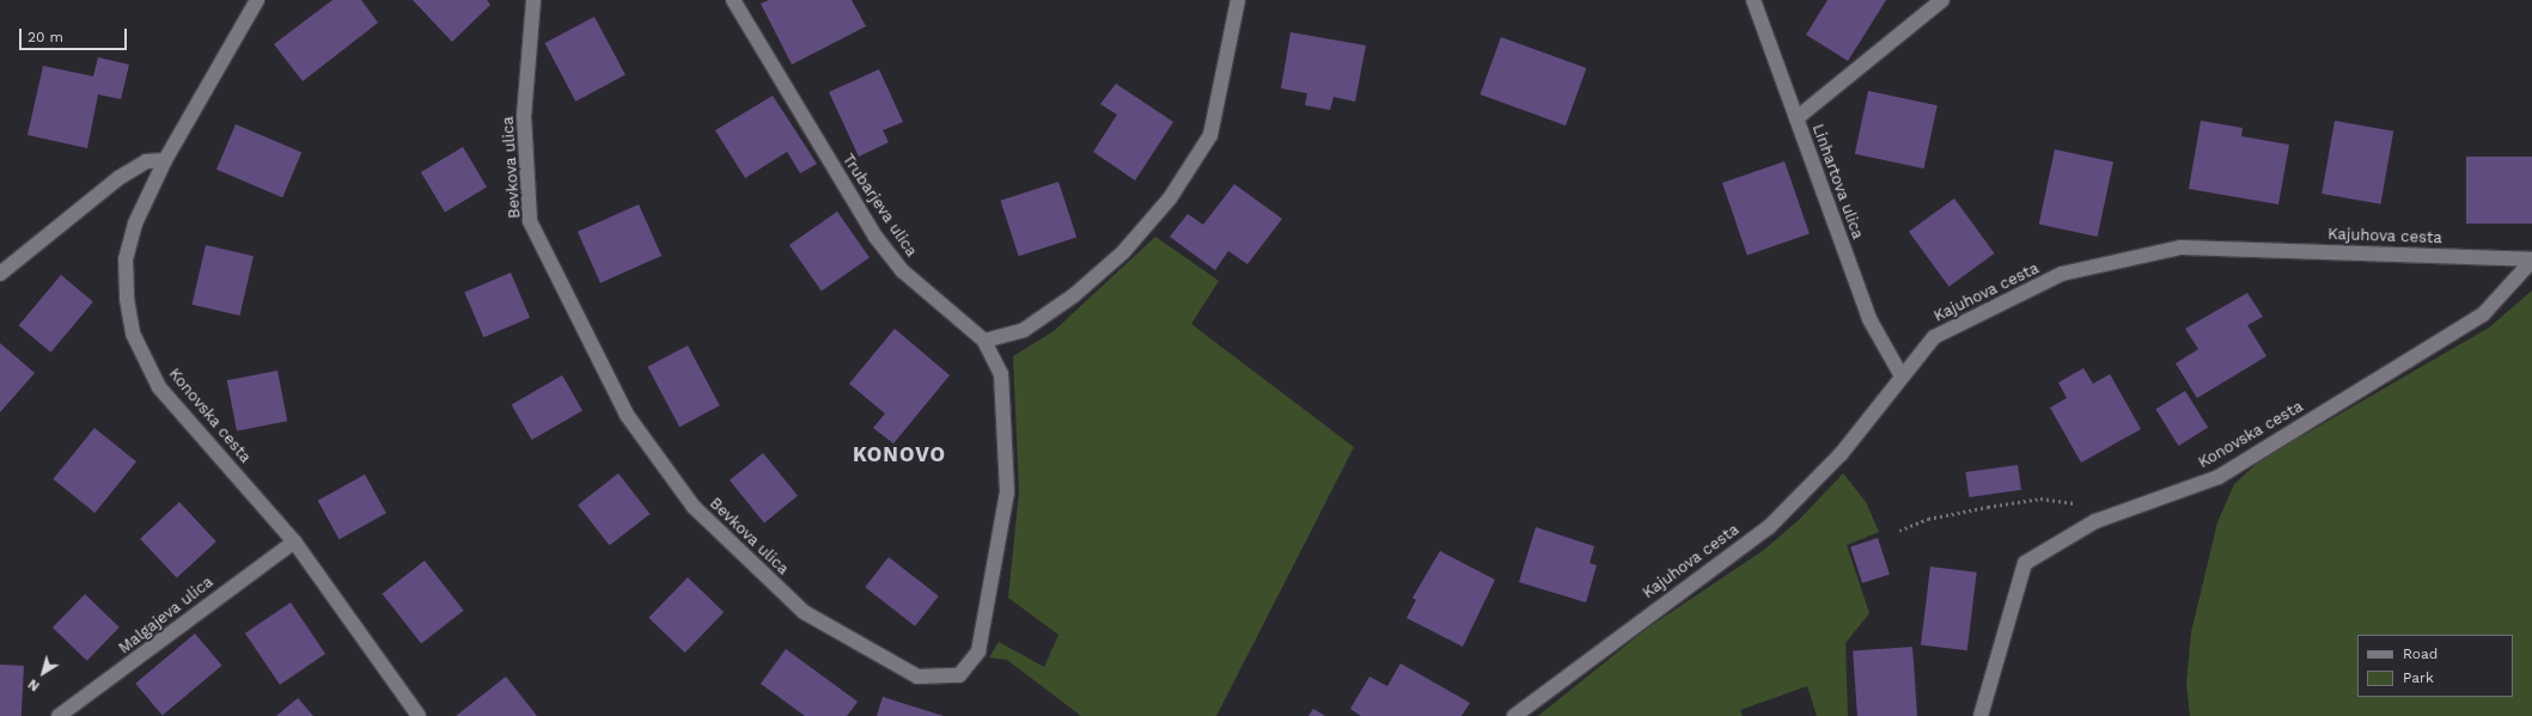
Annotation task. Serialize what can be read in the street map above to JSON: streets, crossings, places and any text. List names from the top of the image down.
{
  "streets": {
    "street": [
      "Bevkova ulica",
      "Linhartova ulica",
      "Trubarjeva ulica",
      "Kajuhova cesta",
      "Konovska cesta",
      "Malgajeva ulica"
    ]
  },
  "crossings": [
    ["Bevkova ulica", "Trubarjeva ulica"],
    ["Linhartova ulica", "Kajuhova cesta"],
    ["Kajuhova cesta", "Konovska cesta"],
    ["Konovska cesta", "Malgajeva ulica"]
  ],
  "districts": ["KONOVO"],
  "legend": ["Road", "Park"],
  "scale_bar": "20 m",
  "north": "bottom left"
}
